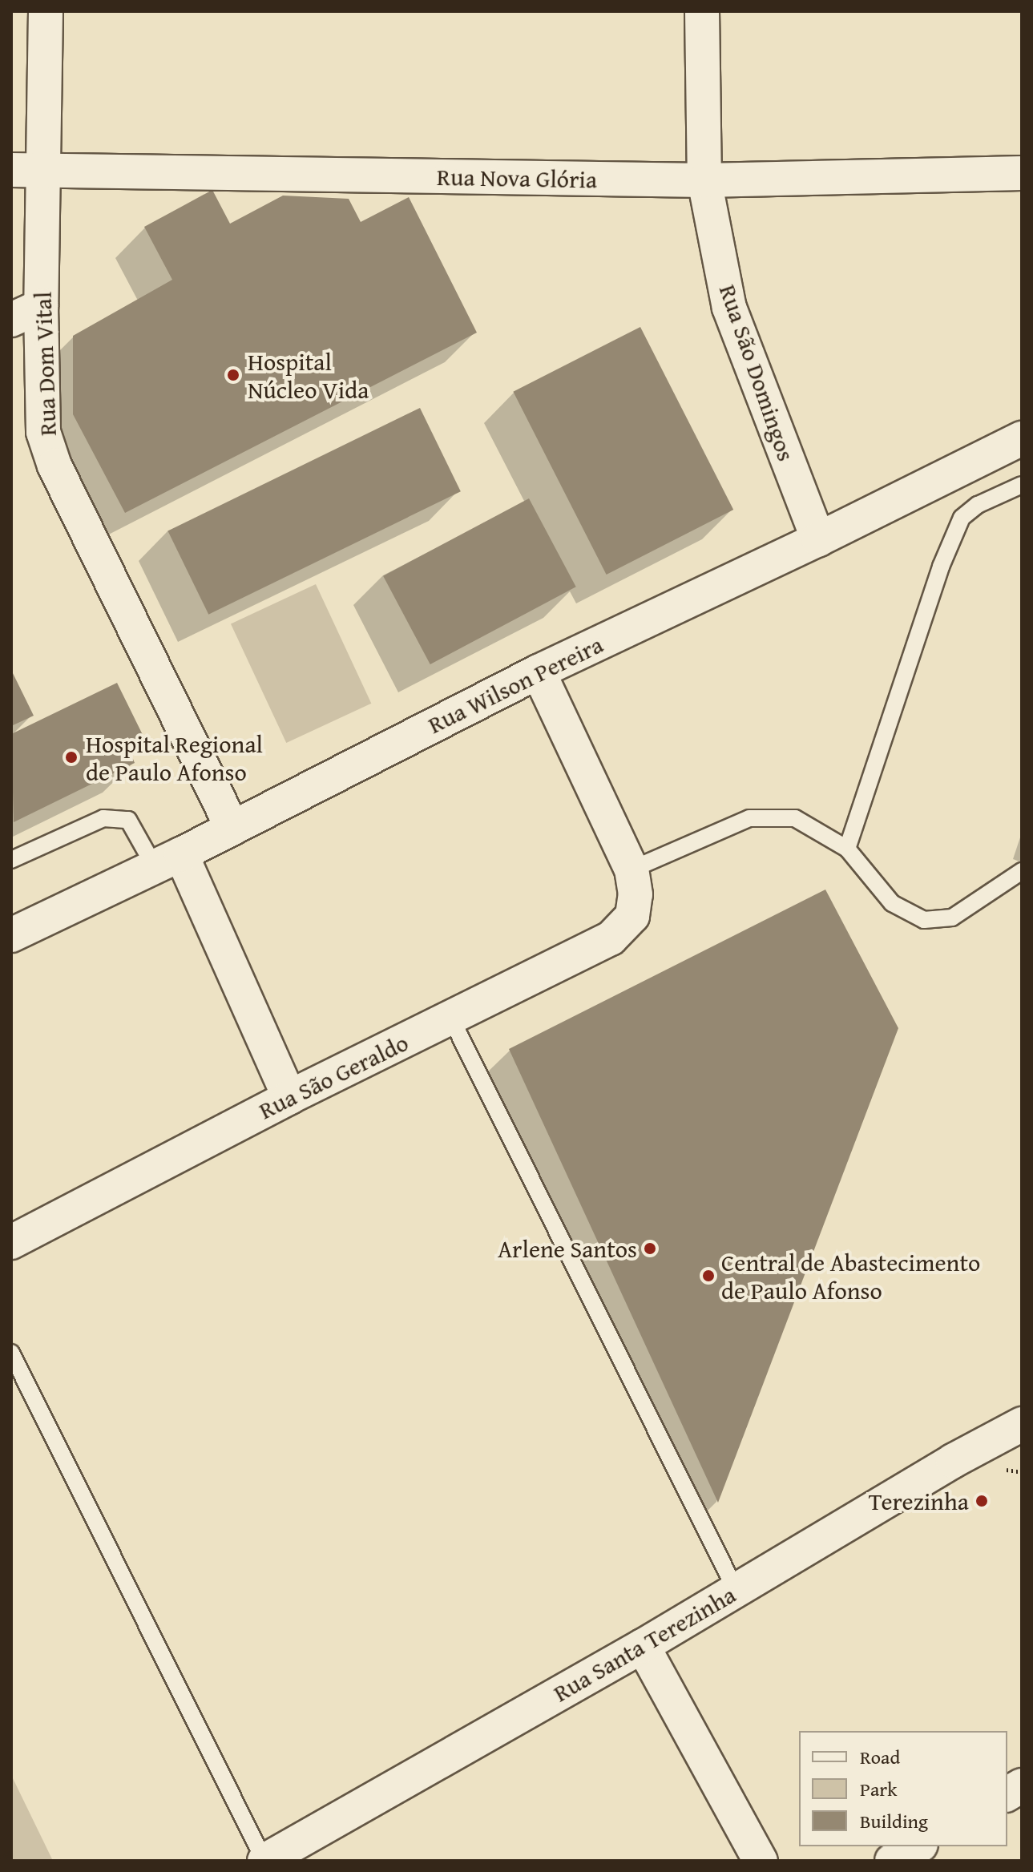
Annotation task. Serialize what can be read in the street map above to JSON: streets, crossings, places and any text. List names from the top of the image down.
{
  "streets": {
    "street": [
      "Rua Nova Glória",
      "Rua Dom Vital",
      "Rua São Domingos",
      "Rua Wilson Pereira",
      "Rua São Geraldo",
      "Rua Santa Terezinha"
    ]
  },
  "crossings": [
    ["Rua Nova Glória", "Rua Dom Vital"],
    ["Rua Nova Glória", "Rua São Domingos"],
    ["Rua Dom Vital", "Rua Wilson Pereira"],
    ["Rua São Domingos", "Rua Wilson Pereira"]
  ],
  "places": [
    "Hospital Núcleo Vida",
    "Hospital Regional de Paulo Afonso",
    "Arlene Santos",
    "Central de Abastecimento de Paulo Afonso",
    "Terezinha"
  ],
  "legend": ["Road", "Park", "Building"]
}
